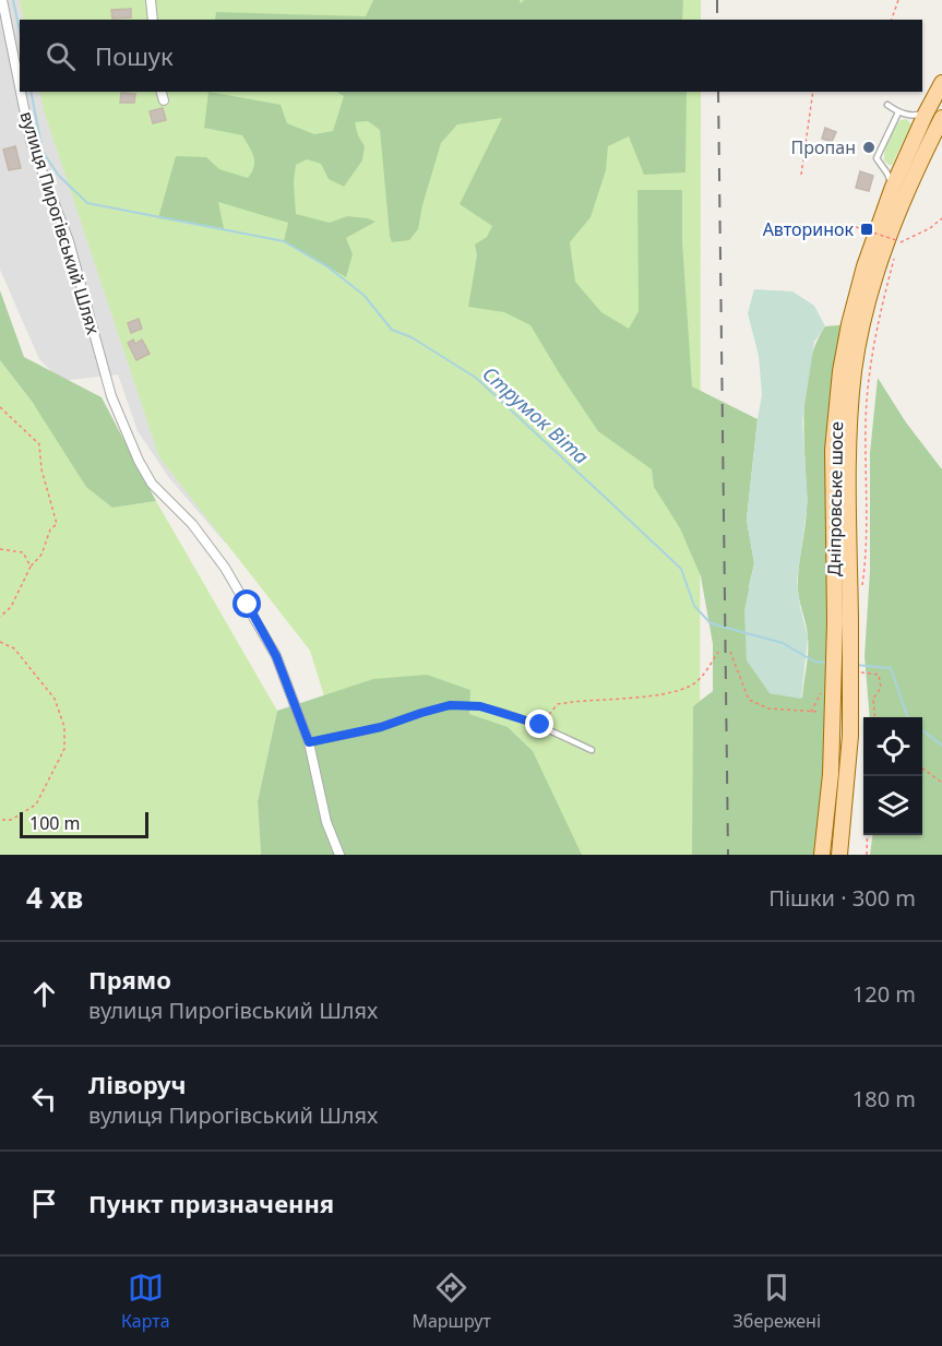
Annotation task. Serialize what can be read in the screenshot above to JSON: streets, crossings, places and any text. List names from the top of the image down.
{
  "streets": {
    "main road": ["Дніпровське шосе"],
    "street": ["вулиця Пирогівський Шлях"]
  },
  "water": ["Струмок Віта"],
  "places": {
    "other": ["Пропан"],
    "transit": ["Авторинок"]
  },
  "scale_bar": "100 m",
  "page": {
    "search": "Пошук",
    "scale": "100 m",
    "heading": ["4 хв", "Пішки · 300 m"],
    "list": [
      ["Прямо", "вулиця Пирогівський Шлях", "120 m"],
      ["Ліворуч", "вулиця Пирогівський Шлях", "180 m"],
      "Пункт призначення"
    ],
    "nav": ["Карта", "Маршрут", "Збережені"]
  }
}
